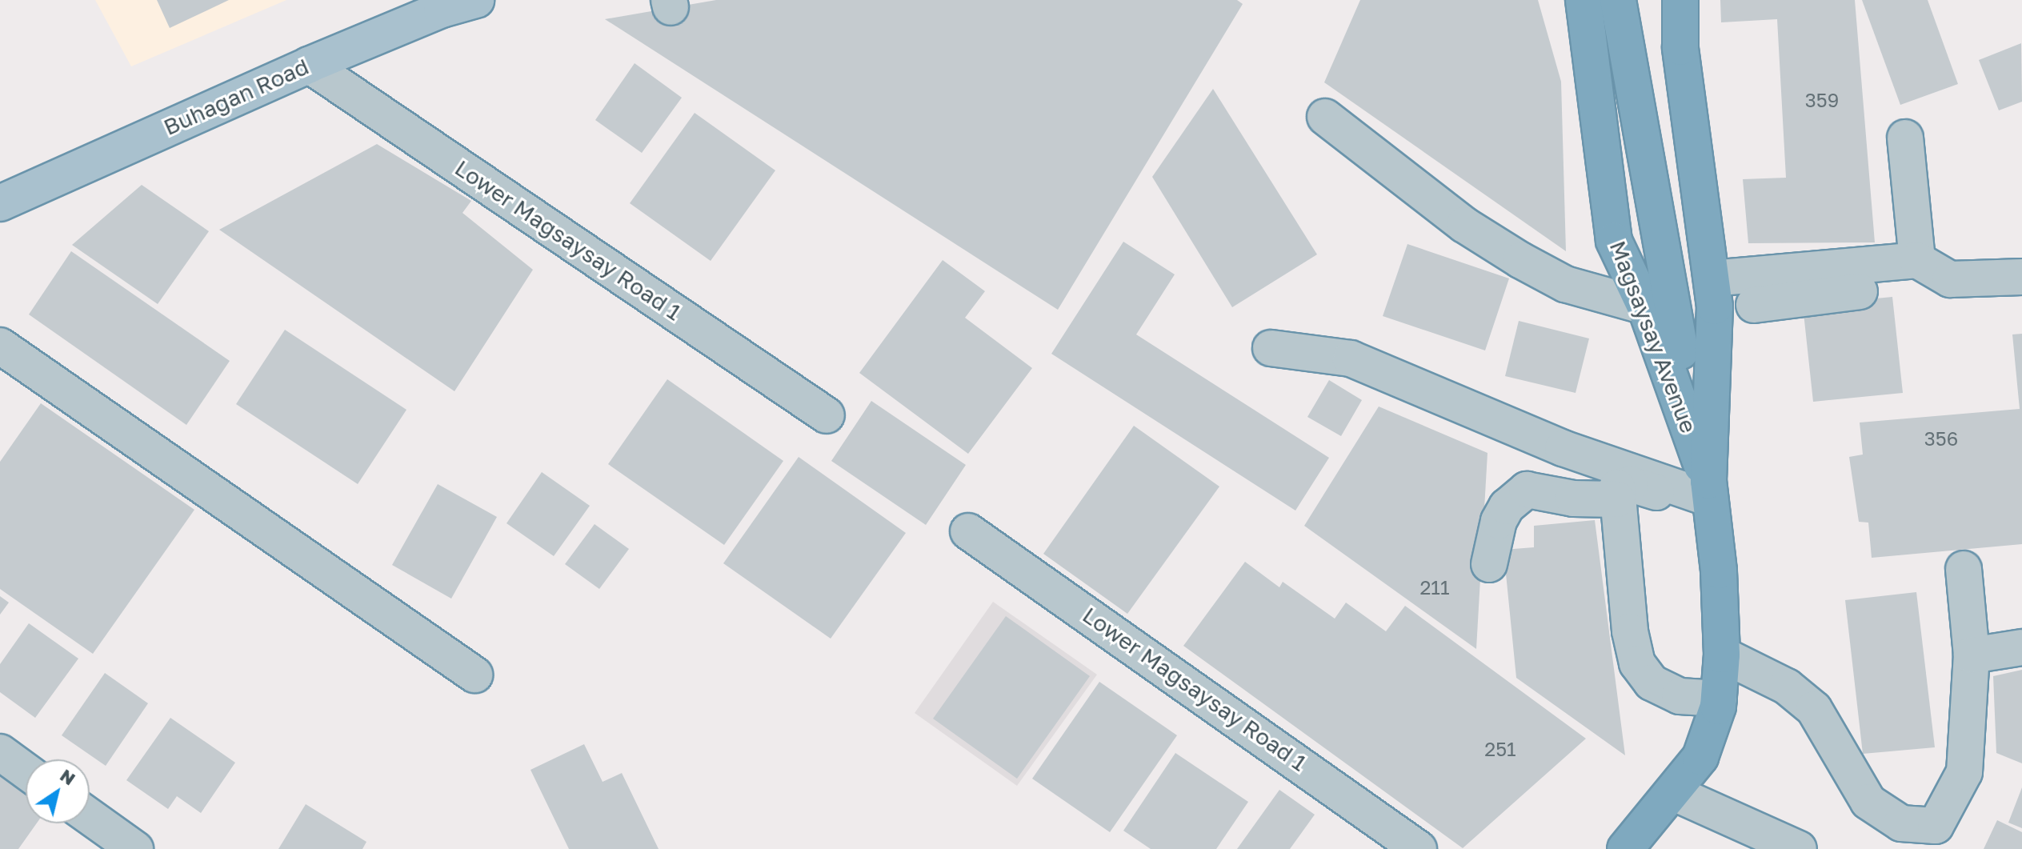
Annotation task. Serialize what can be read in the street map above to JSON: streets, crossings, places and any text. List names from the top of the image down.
{
  "streets": {
    "highway": ["Magsaysay Avenue"],
    "main road": ["Buhagan Road"],
    "street": ["Lower Magsaysay Road 1"]
  },
  "crossings": [
    ["Buhagan Road", "Lower Magsaysay Road 1"]
  ],
  "house_numbers": [
    "359",
    "356",
    "211",
    "251"
  ],
  "north": "top right"
}
